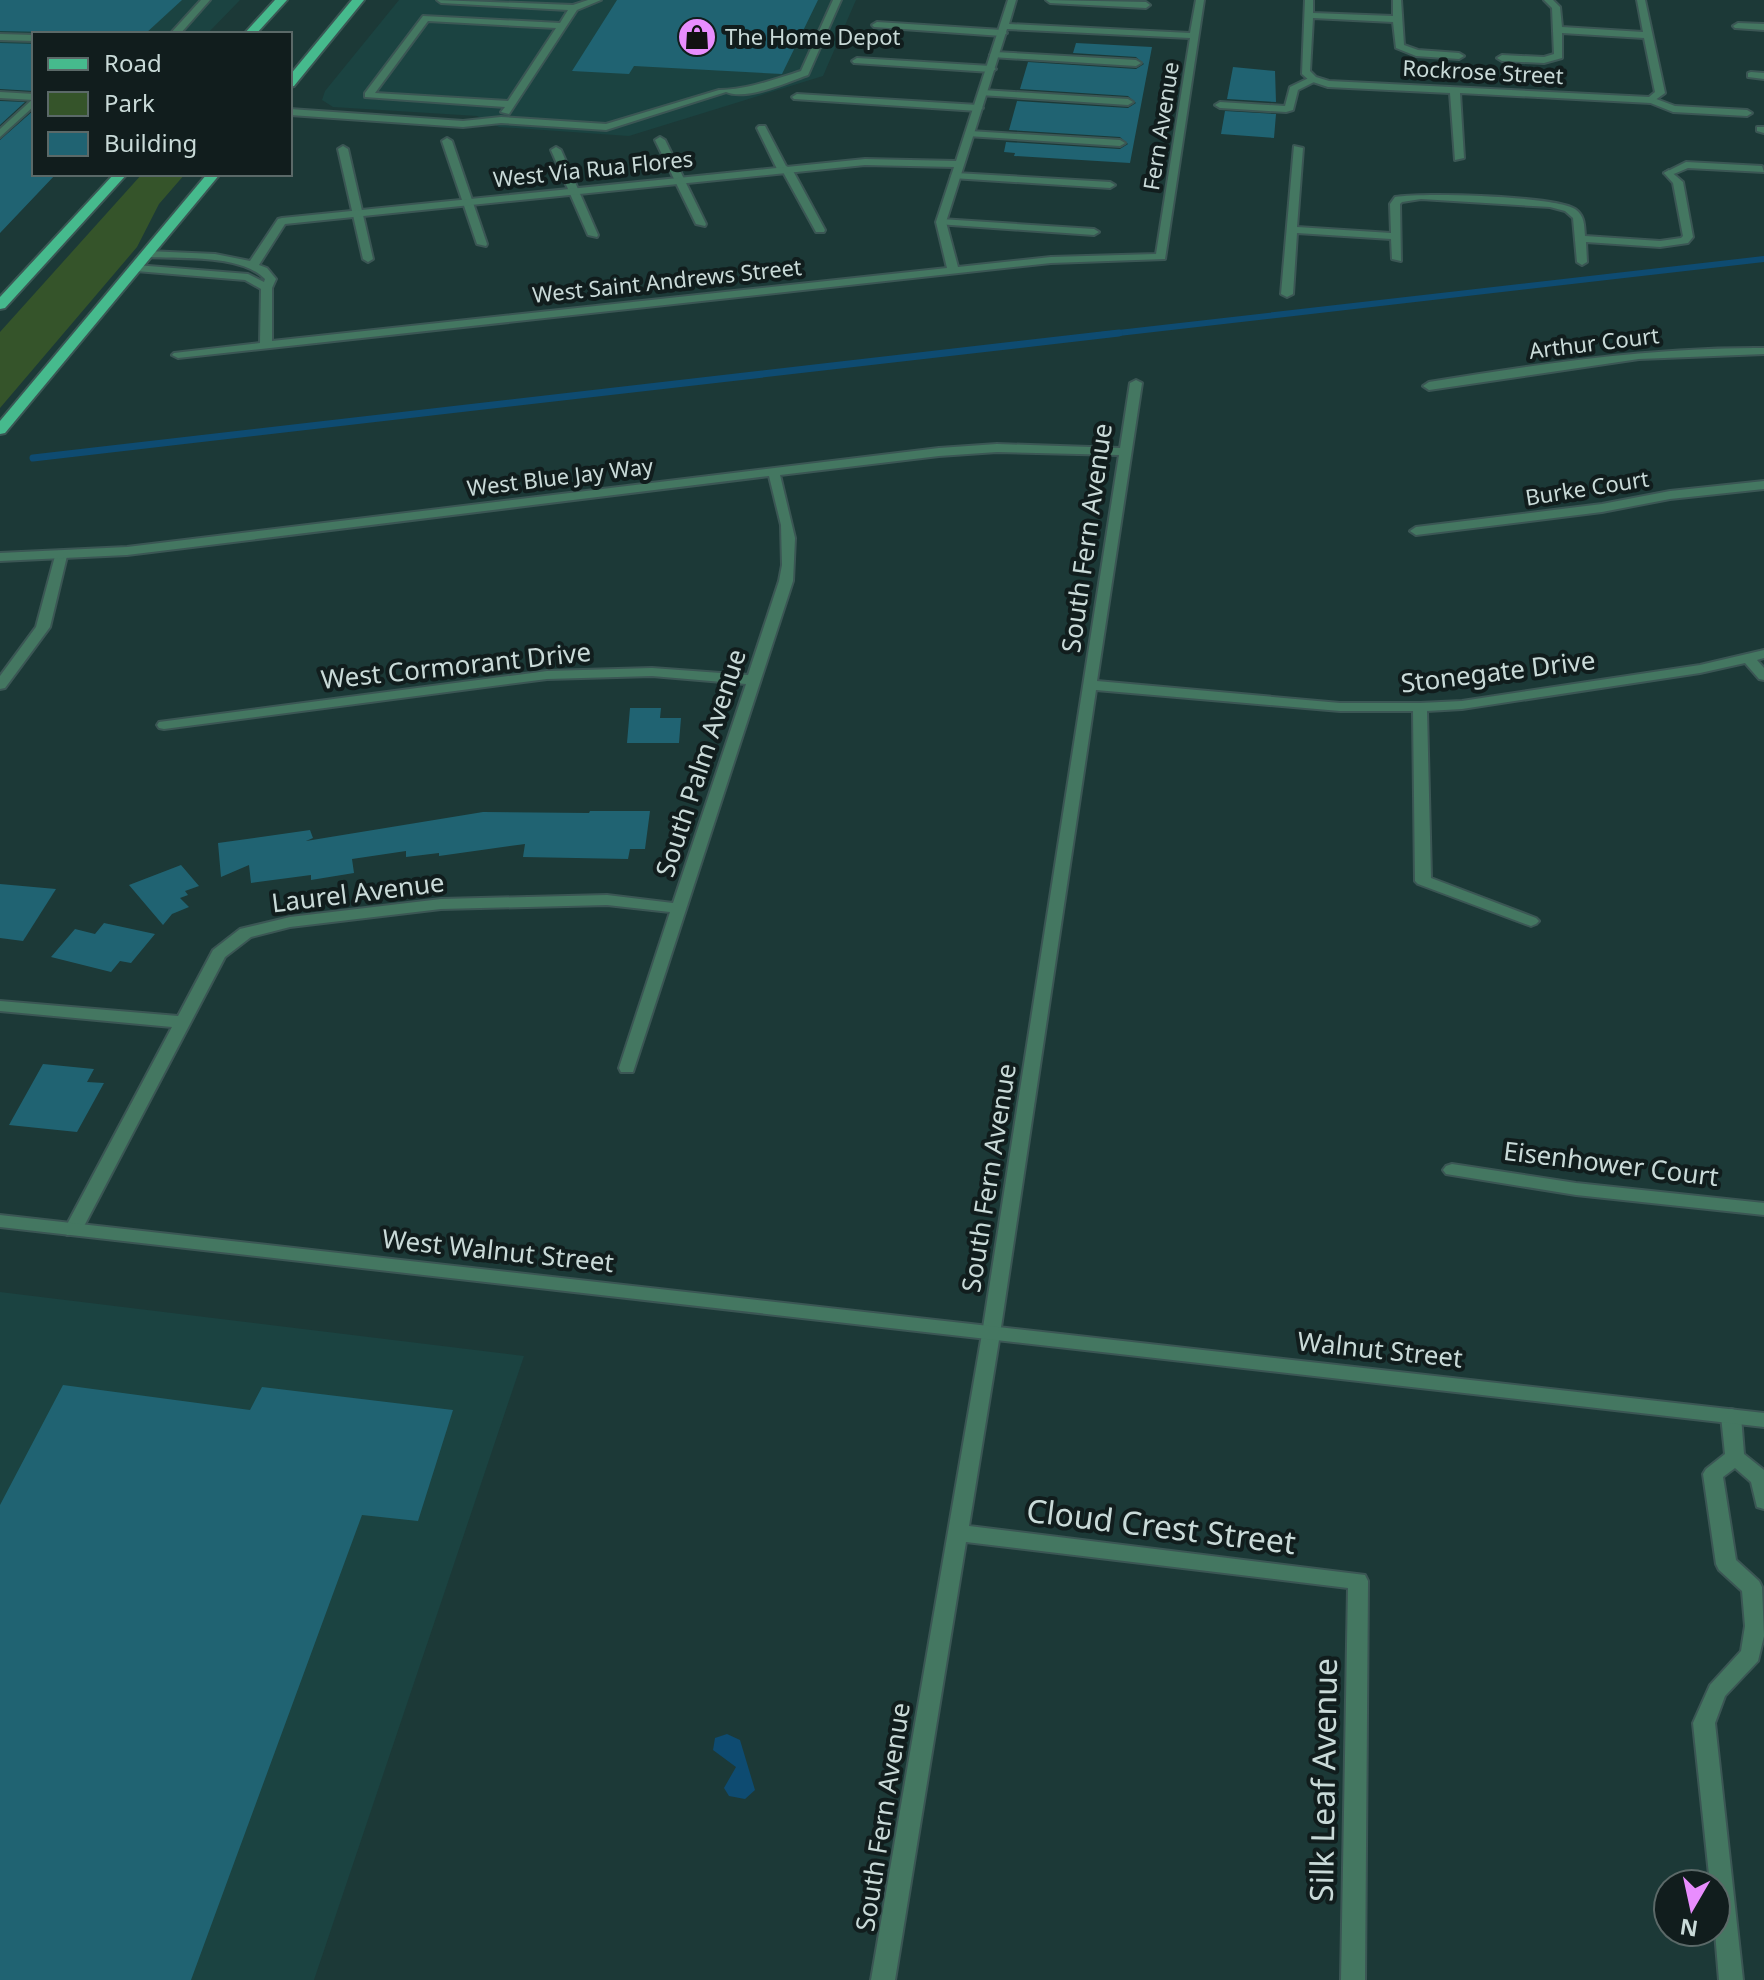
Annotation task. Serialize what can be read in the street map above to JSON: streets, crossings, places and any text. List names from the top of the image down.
{
  "streets": {
    "street": [
      "Rockrose Street",
      "Fern Avenue",
      "West Via Rua Flores",
      "West Saint Andrews Street",
      "Arthur Court",
      "West Blue Jay Way",
      "Burke Court",
      "South Fern Avenue",
      "West Cormorant Drive",
      "Stonegate Drive",
      "South Palm Avenue",
      "Laurel Avenue",
      "Eisenhower Court",
      "West Walnut Street",
      "Walnut Street",
      "Cloud Crest Street",
      "Silk Leaf Avenue"
    ]
  },
  "crossings": [
    ["Fern Avenue", "West Saint Andrews Street"],
    ["West Blue Jay Way", "South Fern Avenue"],
    ["West Blue Jay Way", "South Palm Avenue"],
    ["South Fern Avenue", "Stonegate Drive"],
    ["South Fern Avenue", "West Walnut Street"],
    ["South Fern Avenue", "Walnut Street"],
    ["South Fern Avenue", "Cloud Crest Street"],
    ["West Cormorant Drive", "South Palm Avenue"],
    ["South Palm Avenue", "Laurel Avenue"],
    ["Laurel Avenue", "West Walnut Street"],
    ["West Walnut Street", "Walnut Street"],
    ["Cloud Crest Street", "Silk Leaf Avenue"]
  ],
  "places": {
    "shop": ["The Home Depot"]
  },
  "legend": ["Road", "Park", "Building"],
  "north": "bottom"
}
